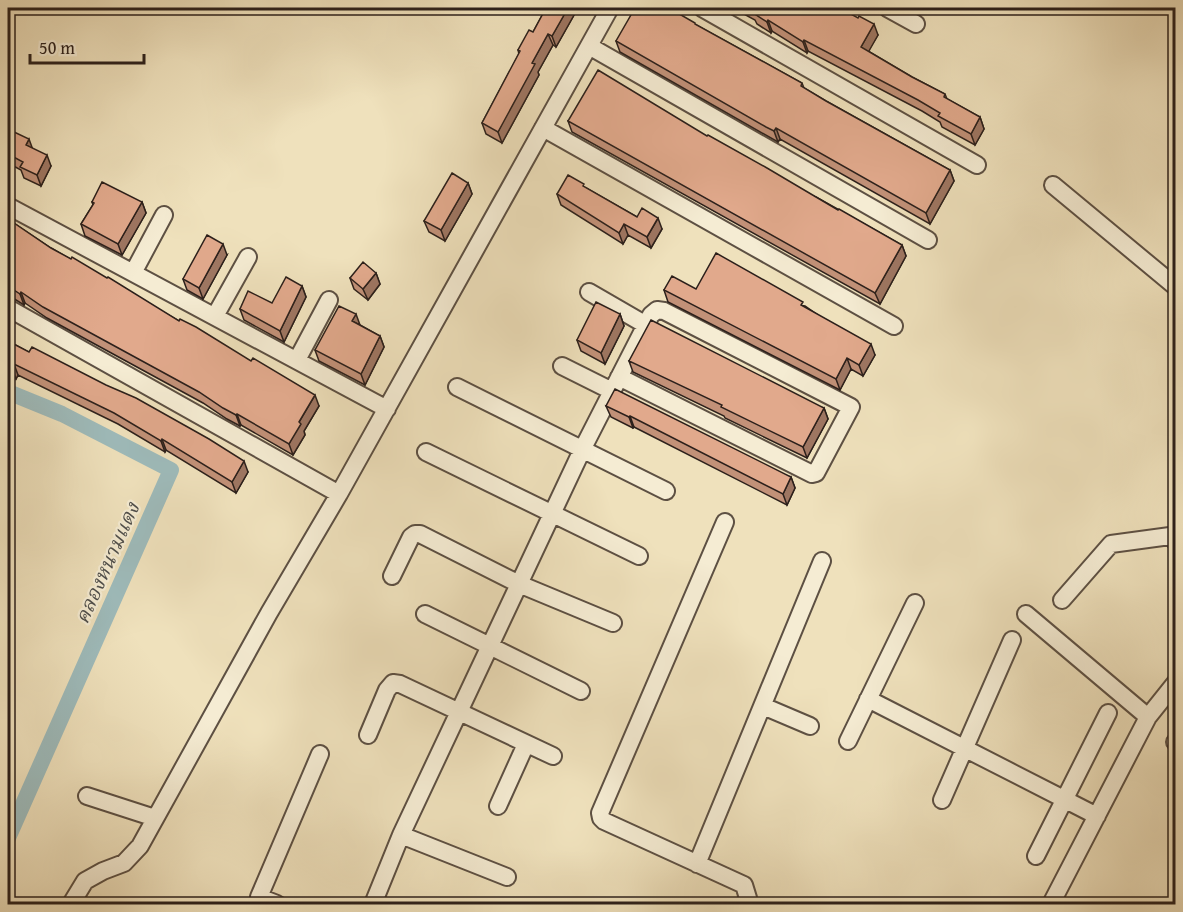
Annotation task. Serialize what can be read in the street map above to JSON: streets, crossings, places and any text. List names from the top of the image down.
{
  "water": ["คลองหนามแดง"],
  "scale_bar": "50 m"
}
